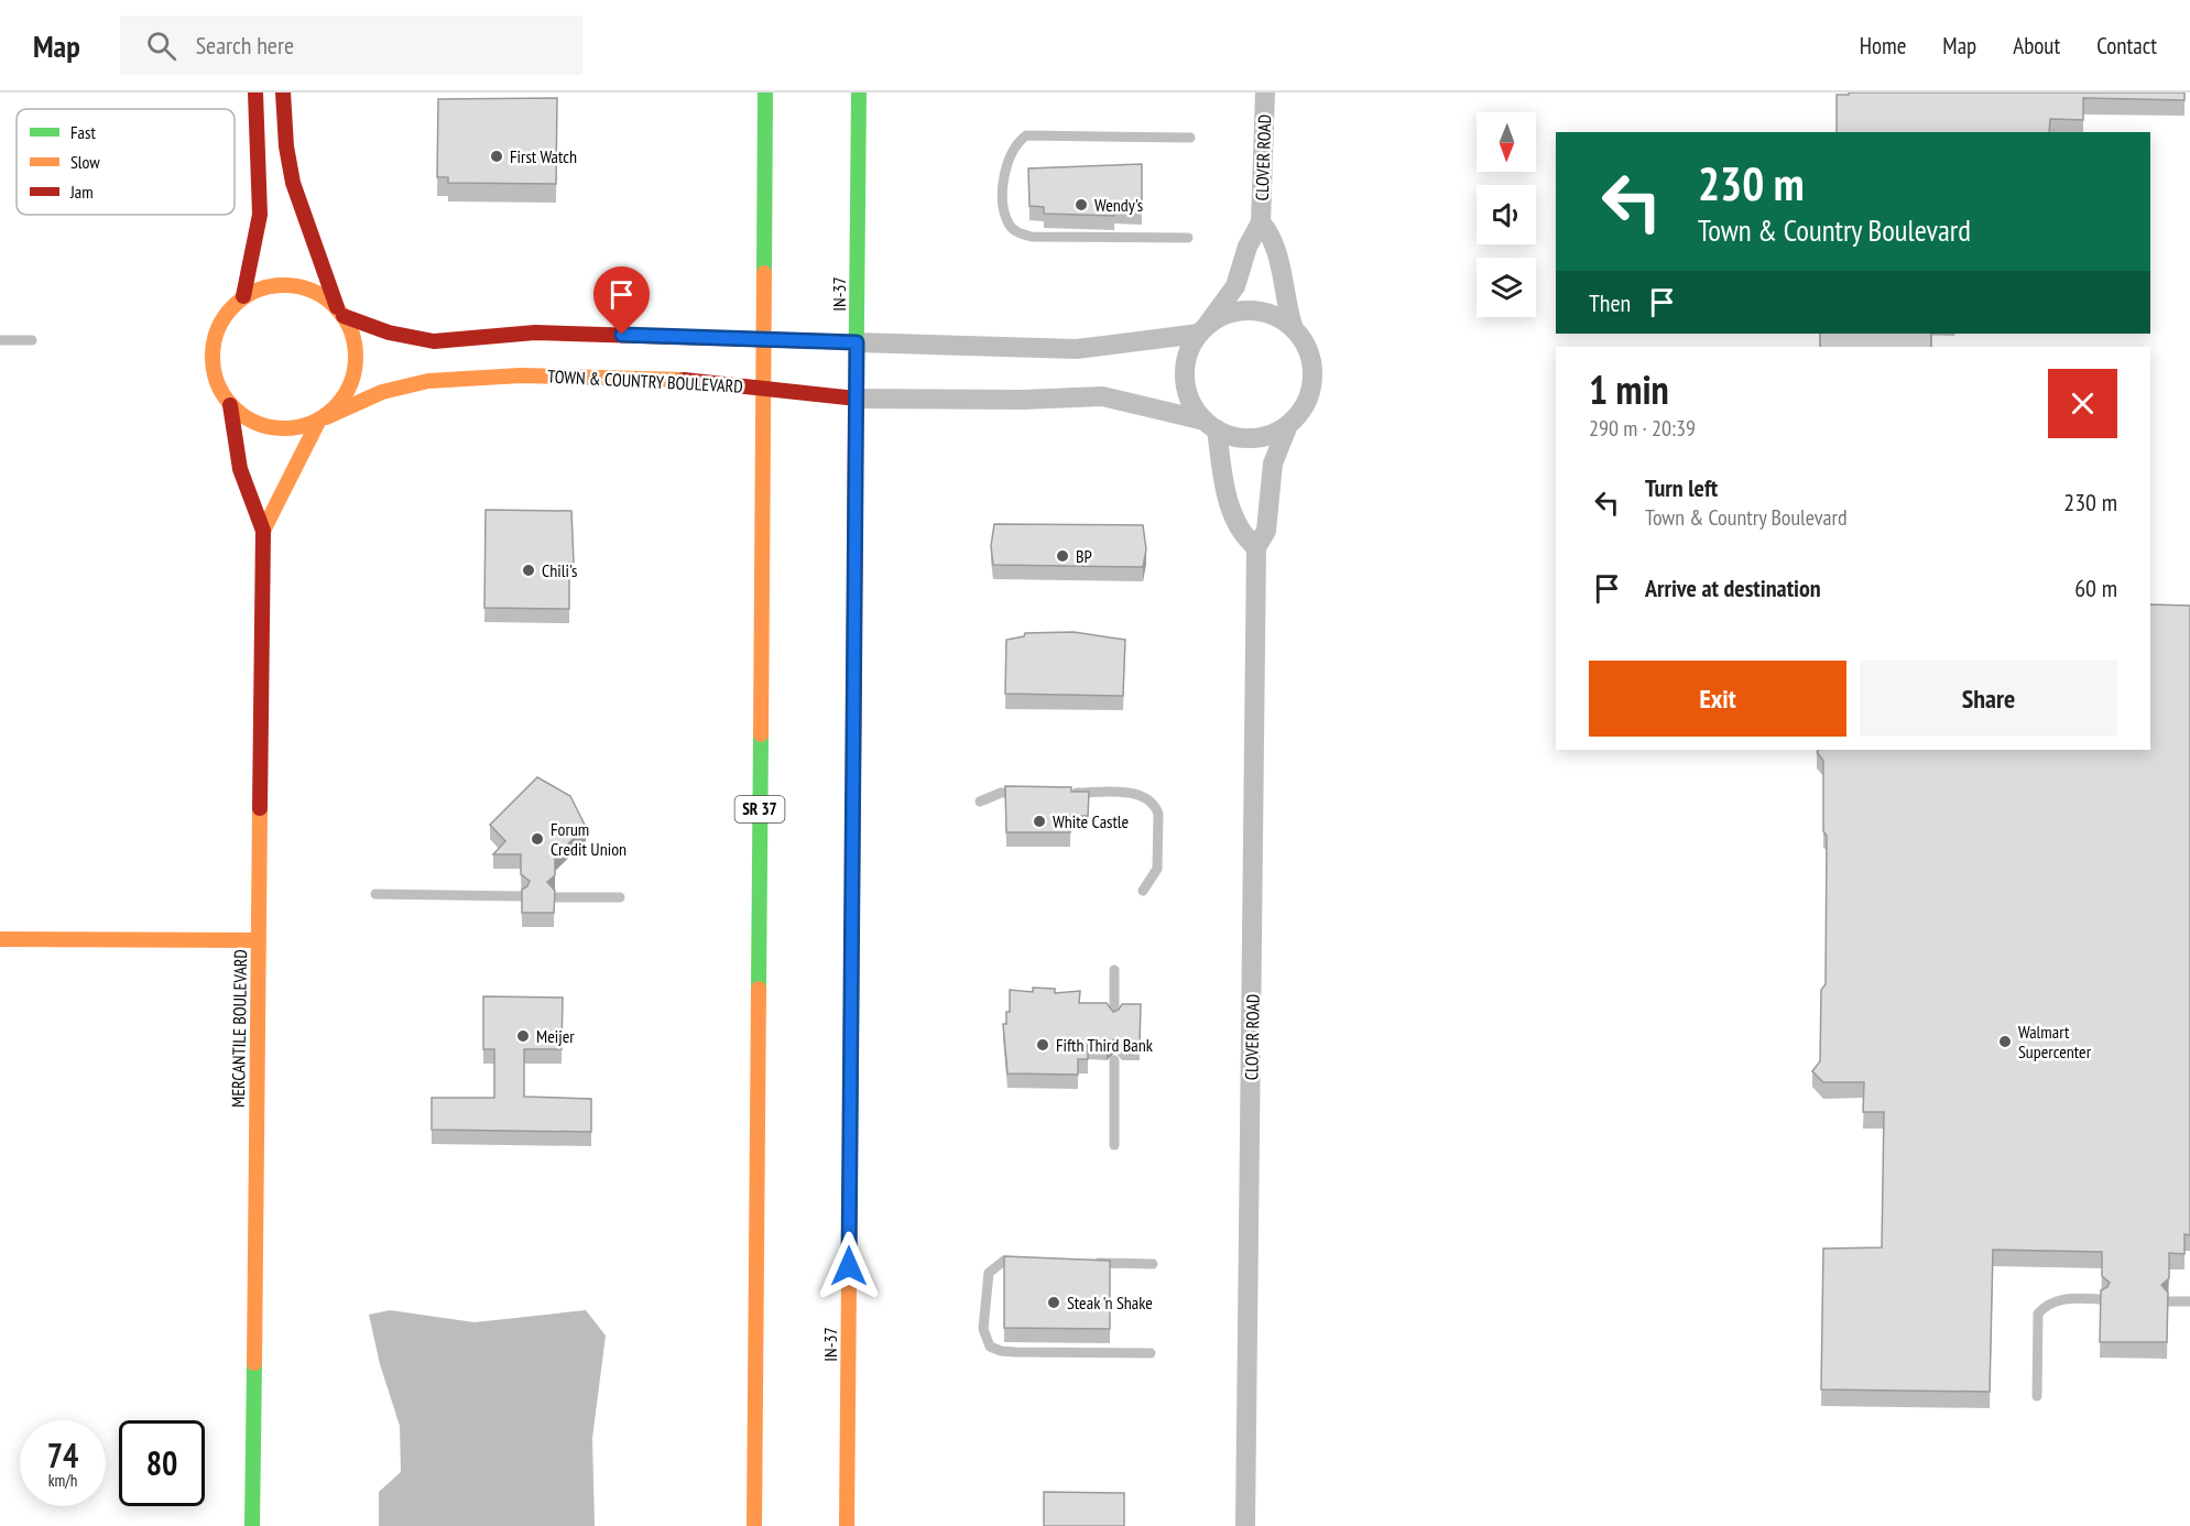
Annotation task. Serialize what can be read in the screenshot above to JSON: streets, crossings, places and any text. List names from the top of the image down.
{
  "streets": {
    "main road": [
      "IN-37",
      "TOWN & COUNTRY BOULEVARD",
      "SR 37",
      "MERCANTILE BOULEVARD"
    ],
    "street": ["CLOVER ROAD"]
  },
  "crossings": [
    ["CLOVER ROAD", "TOWN & COUNTRY BOULEVARD"],
    ["IN-37", "TOWN & COUNTRY BOULEVARD"],
    ["TOWN & COUNTRY BOULEVARD", "SR 37"],
    ["TOWN & COUNTRY BOULEVARD", "MERCANTILE BOULEVARD"]
  ],
  "places": [
    "First Watch",
    "Wendy's",
    "BP",
    "Chili's",
    "White Castle",
    "Forum Credit Union",
    "Meijer",
    "Walmart Supercenter",
    "Fifth Third Bank",
    "Steak 'n Shake"
  ],
  "legend": ["Fast", "Slow", "Jam"],
  "north": "bottom",
  "page": {
    "header": "Map",
    "search": "Search here",
    "nav": [
      "Home",
      "Map",
      "About",
      "Contact"
    ],
    "turn": ["230 m", "Town & Country Boulevard"],
    "then": "Then",
    "heading": ["1 min", "290 m · 20:39"],
    "list": [
      {
        "name": "Turn left",
        "note": "Town & Country Boulevard",
        "value": "230 m"
      },
      {
        "name": "Arrive at destination",
        "value": "60 m"
      }
    ],
    "buttons": ["Exit", "Share"],
    "speed": "74 km/h",
    "limit": "80"
  }
}
